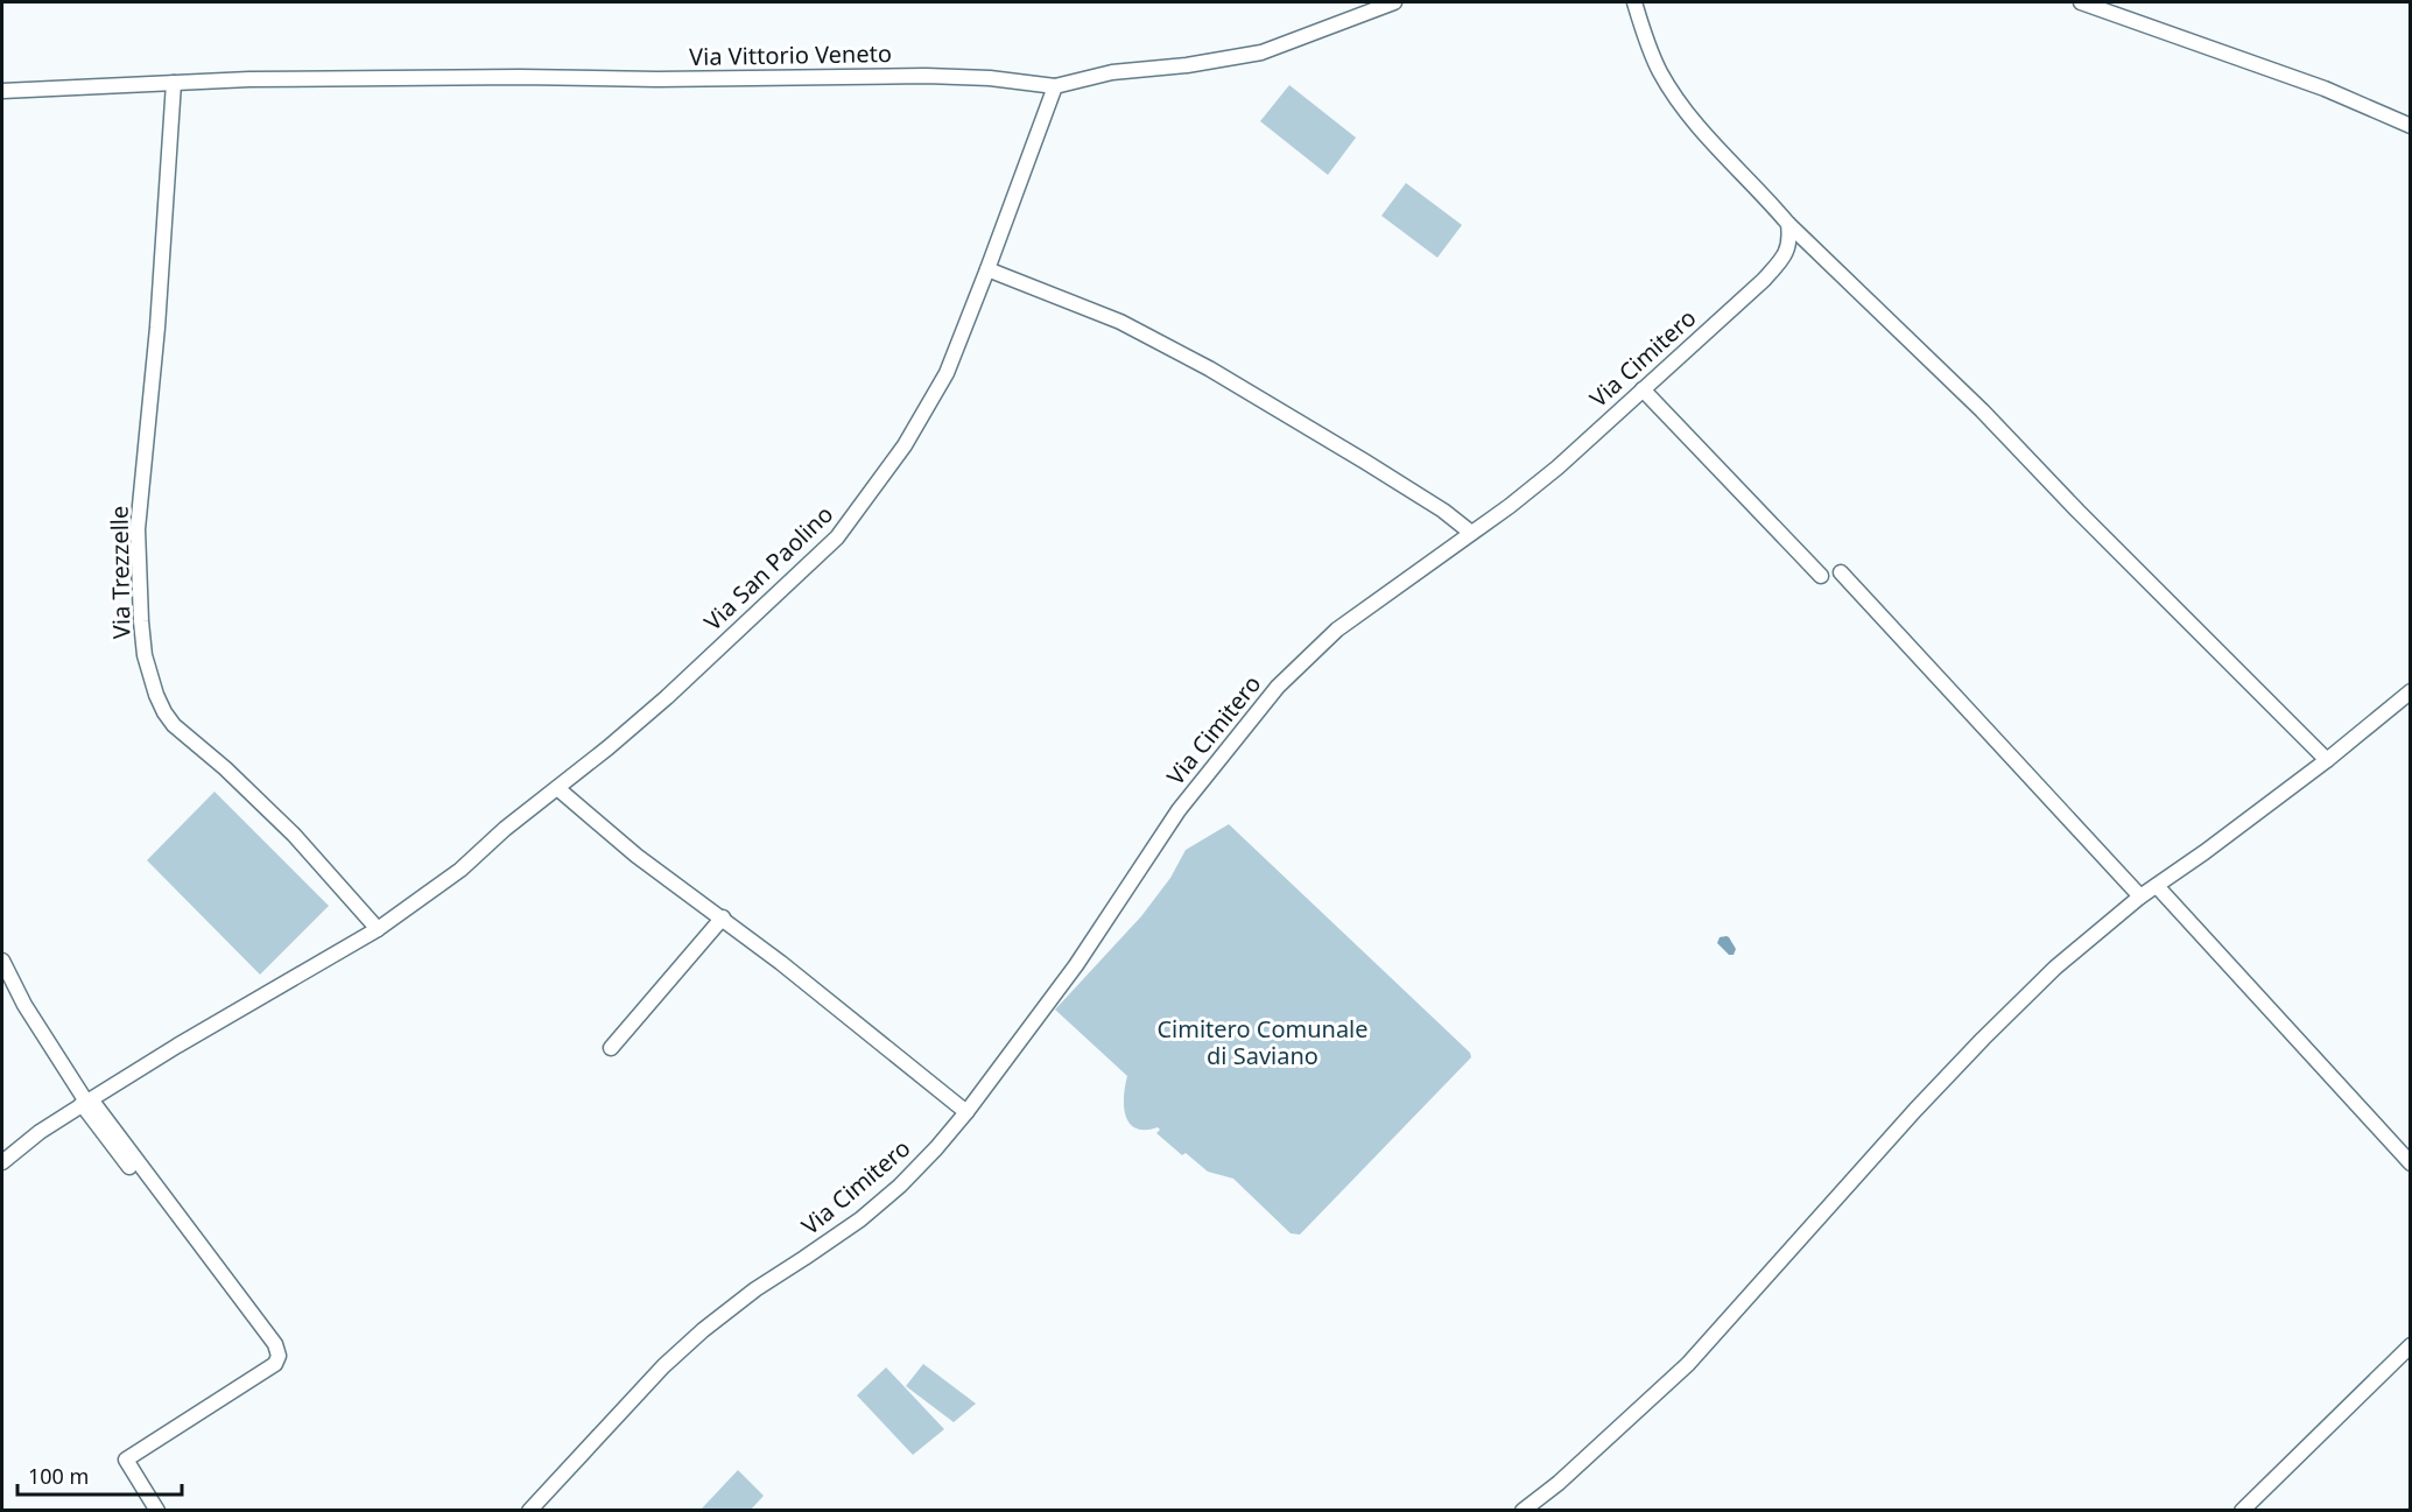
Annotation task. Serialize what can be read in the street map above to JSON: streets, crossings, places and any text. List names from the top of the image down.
{
  "streets": {
    "street": [
      "Via Vittorio Veneto",
      "Via Cimitero",
      "Via San Paolino",
      "Via Trezzelle"
    ]
  },
  "crossings": [
    ["Via Vittorio Veneto", "Via San Paolino"],
    ["Via Vittorio Veneto", "Via Trezzelle"],
    ["Via San Paolino", "Via Trezzelle"]
  ],
  "parks": ["Cimitero Comunale di Saviano"],
  "scale_bar": "100 m"
}
